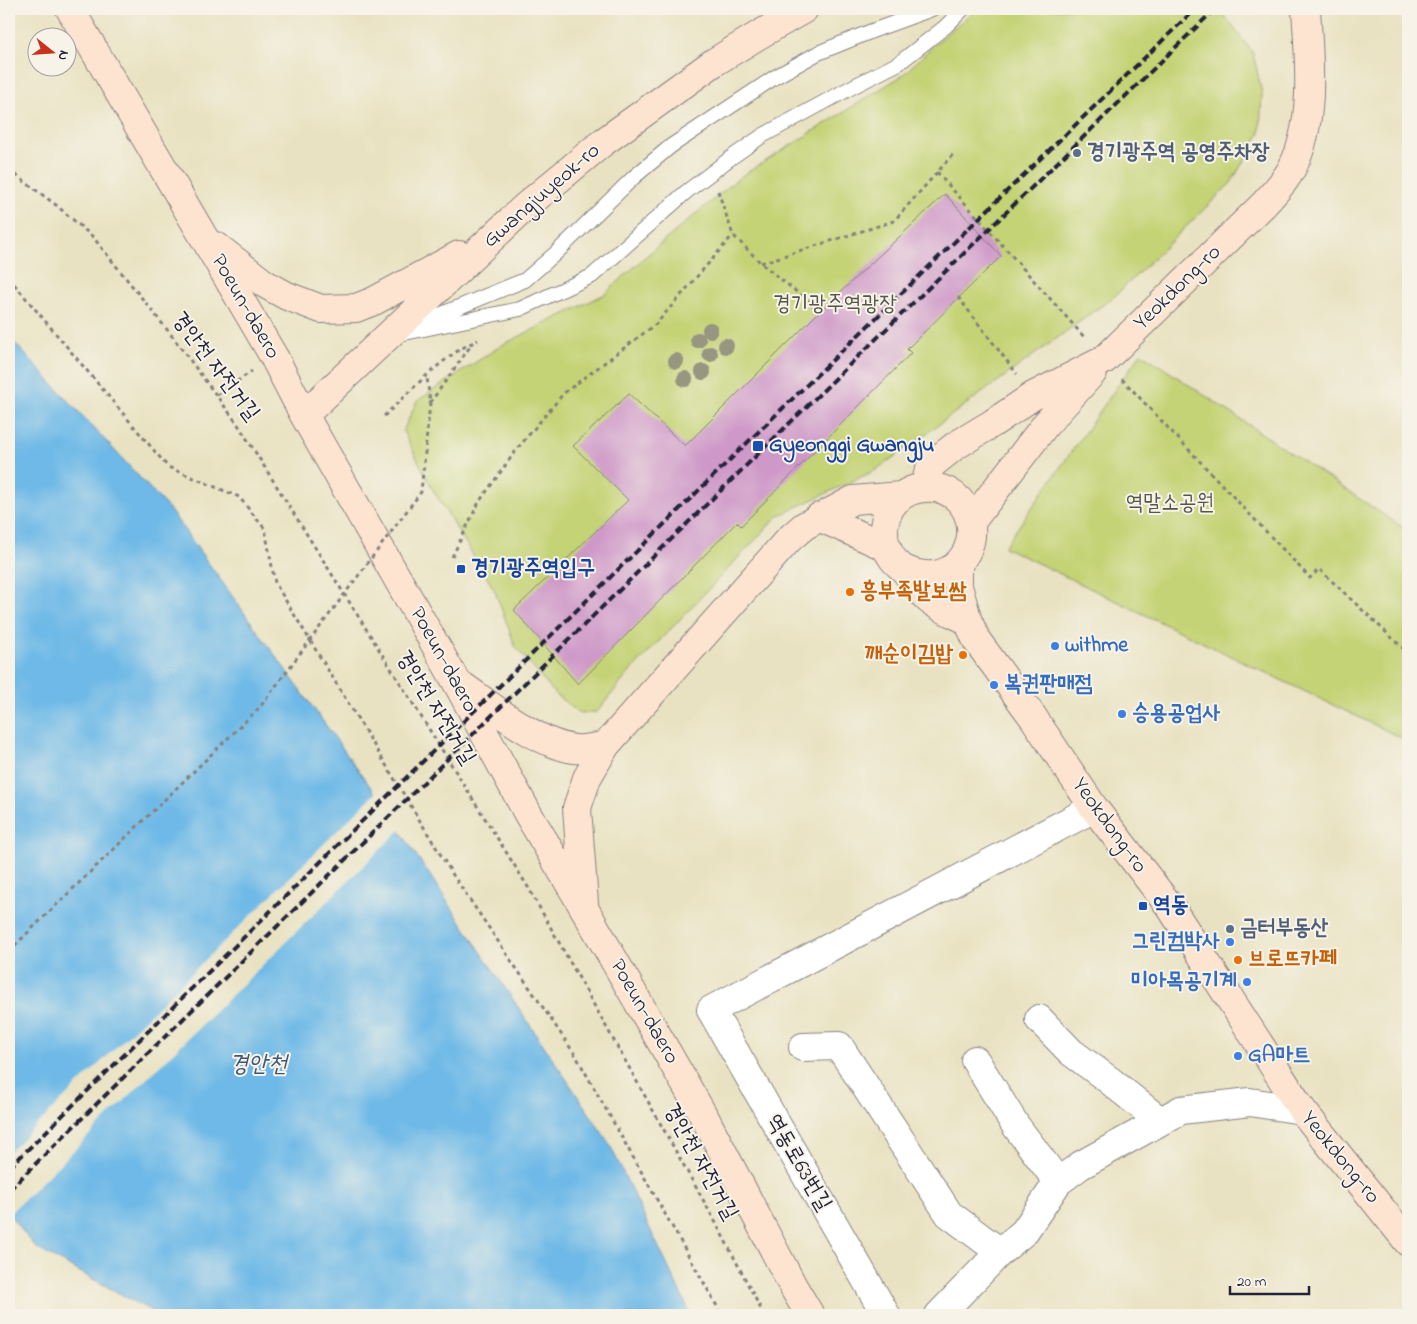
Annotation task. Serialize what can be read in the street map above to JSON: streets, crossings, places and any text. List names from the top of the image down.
{
  "streets": {
    "street": [
      "Gwangjuyeok-ro",
      "Yeokdong-ro",
      "Poeun-daero",
      "역동로63번길"
    ],
    "path": ["경안천 자전거길"]
  },
  "crossings": [
    ["Gwangjuyeok-ro", "Poeun-daero"],
    ["Yeokdong-ro", "역동로63번길"]
  ],
  "water": ["경안천"],
  "parks": ["경기광주역광장", "역말소공원"],
  "places": {
    "other": [
      "경기광주역 공영주차장",
      "흥부족발보쌈",
      "withme",
      "깨순이김밥",
      "복권판매점",
      "승용공업사",
      "금터부동산",
      "그린컴박사",
      "브로뜨카페",
      "미아목공기계",
      "GA마트"
    ],
    "transit": ["Gyeonggi Gwangju", "경기광주역입구", "역동"]
  },
  "scale_bar": "20 m",
  "north": "right"
}
